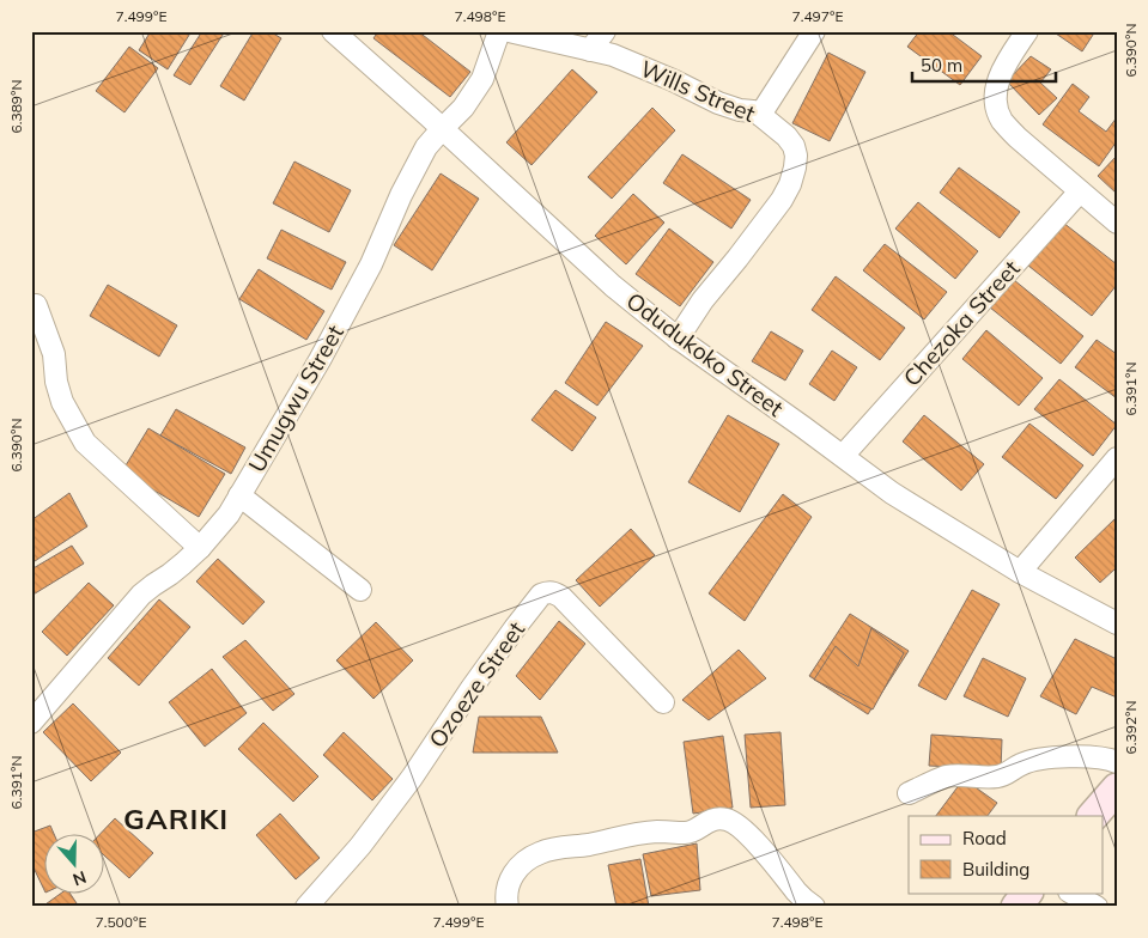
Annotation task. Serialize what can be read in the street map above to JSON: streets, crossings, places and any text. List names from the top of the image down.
{
  "streets": {
    "street": [
      "Wills Street",
      "Chezoka Street",
      "Odudukoko Street",
      "Umugwu Street",
      "Ozoeze Street"
    ]
  },
  "crossings": [
    ["Wills Street", "Odudukoko Street"],
    ["Chezoka Street", "Odudukoko Street"],
    ["Odudukoko Street", "Umugwu Street"]
  ],
  "districts": ["GARIKI"],
  "legend": ["Road", "Building"],
  "scale_bar": "50 m",
  "north": "bottom",
  "coordinates": [
    "7.499°E",
    "7.498°E",
    "7.497°E",
    "6.390°N",
    "6.389°N",
    "6.391°N",
    "6.392°N",
    "7.500°E"
  ]
}
